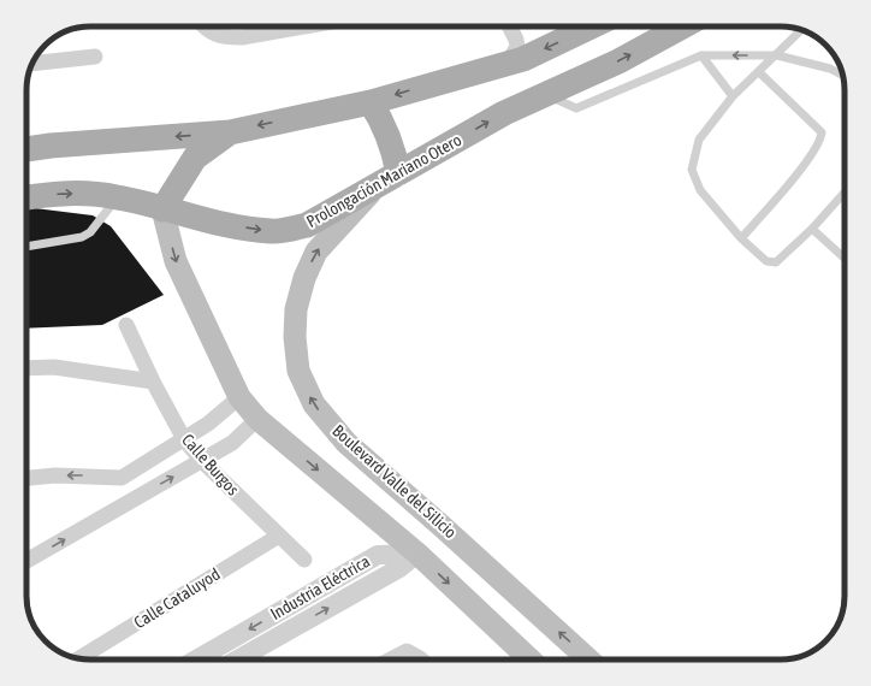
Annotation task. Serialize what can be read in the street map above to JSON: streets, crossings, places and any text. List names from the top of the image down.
{
  "streets": {
    "main road": ["Prolongación Mariano Otero", "Boulevard Valle del Silicio"],
    "street": ["Calle Burgos", "Industria Eléctrica", "Calle Cataluyod"]
  },
  "crossings": [
    ["Prolongación Mariano Otero", "Boulevard Valle del Silicio"],
    ["Calle Burgos", "Calle Cataluyod"]
  ]
}
